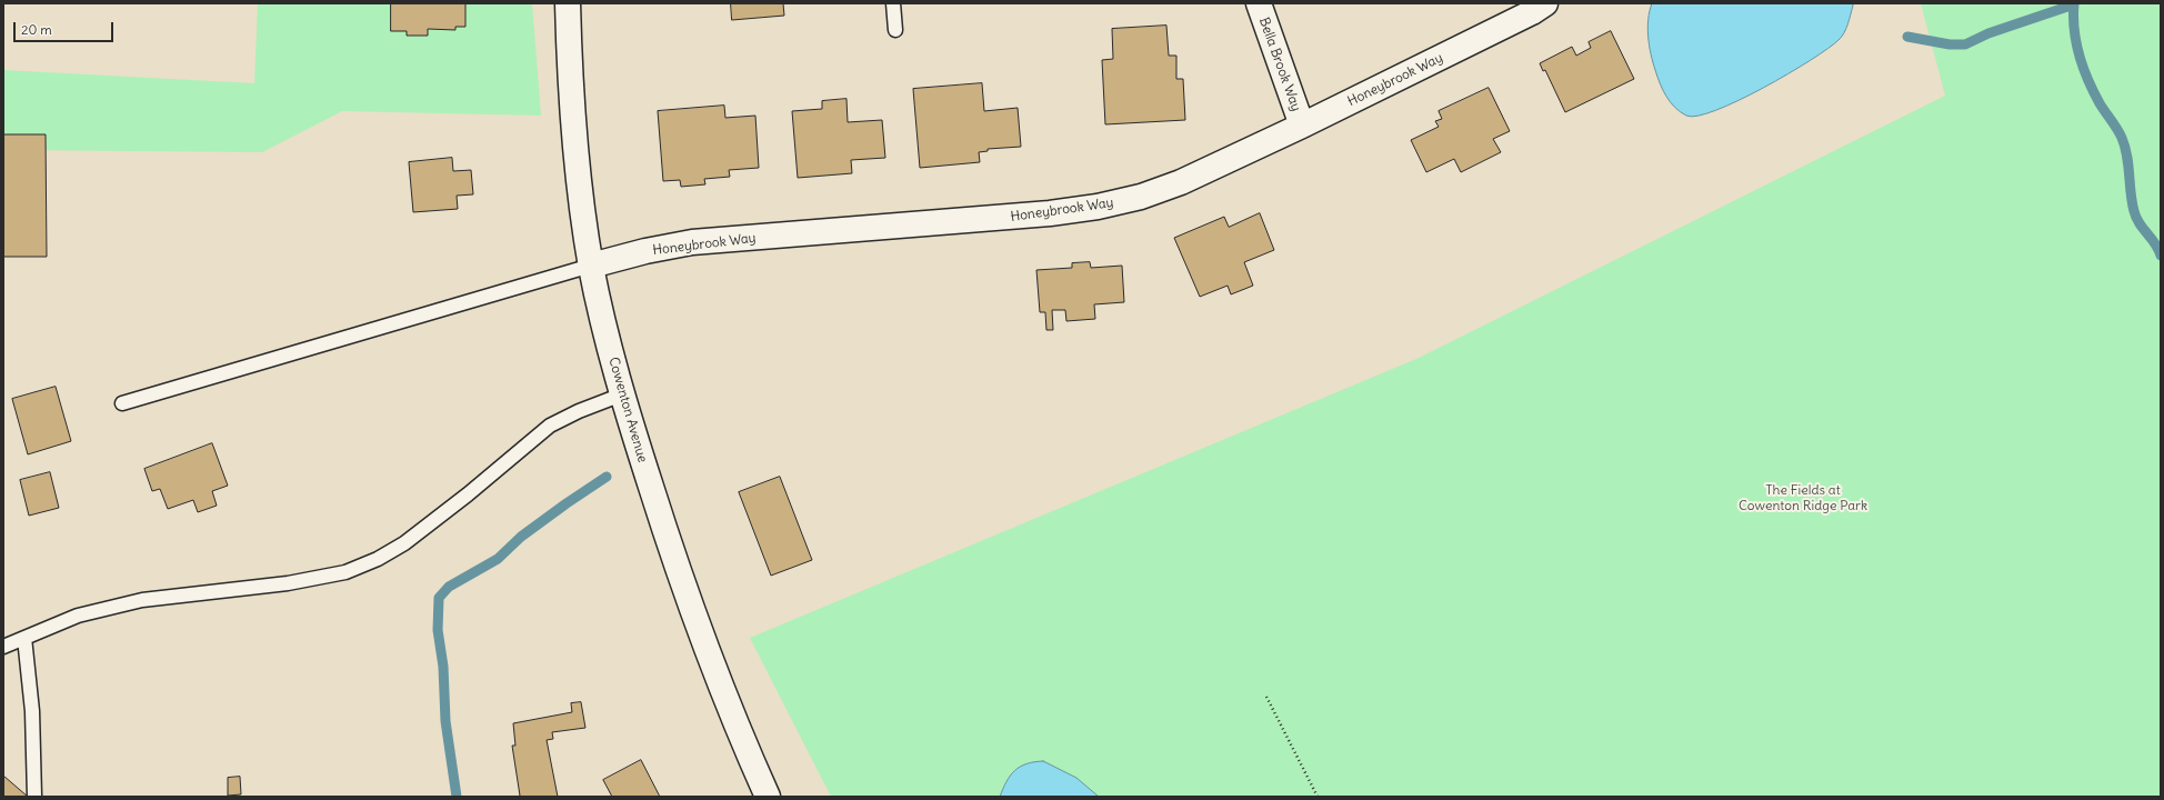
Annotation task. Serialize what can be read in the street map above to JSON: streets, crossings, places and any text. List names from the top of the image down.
{
  "streets": {
    "street": ["Bella Brook Way", "Honeybrook Way", "Cowenton Avenue"]
  },
  "crossings": [
    ["Bella Brook Way", "Honeybrook Way"],
    ["Honeybrook Way", "Cowenton Avenue"]
  ],
  "parks": ["The Fields at Cowenton Ridge Park"],
  "scale_bar": "20 m"
}
